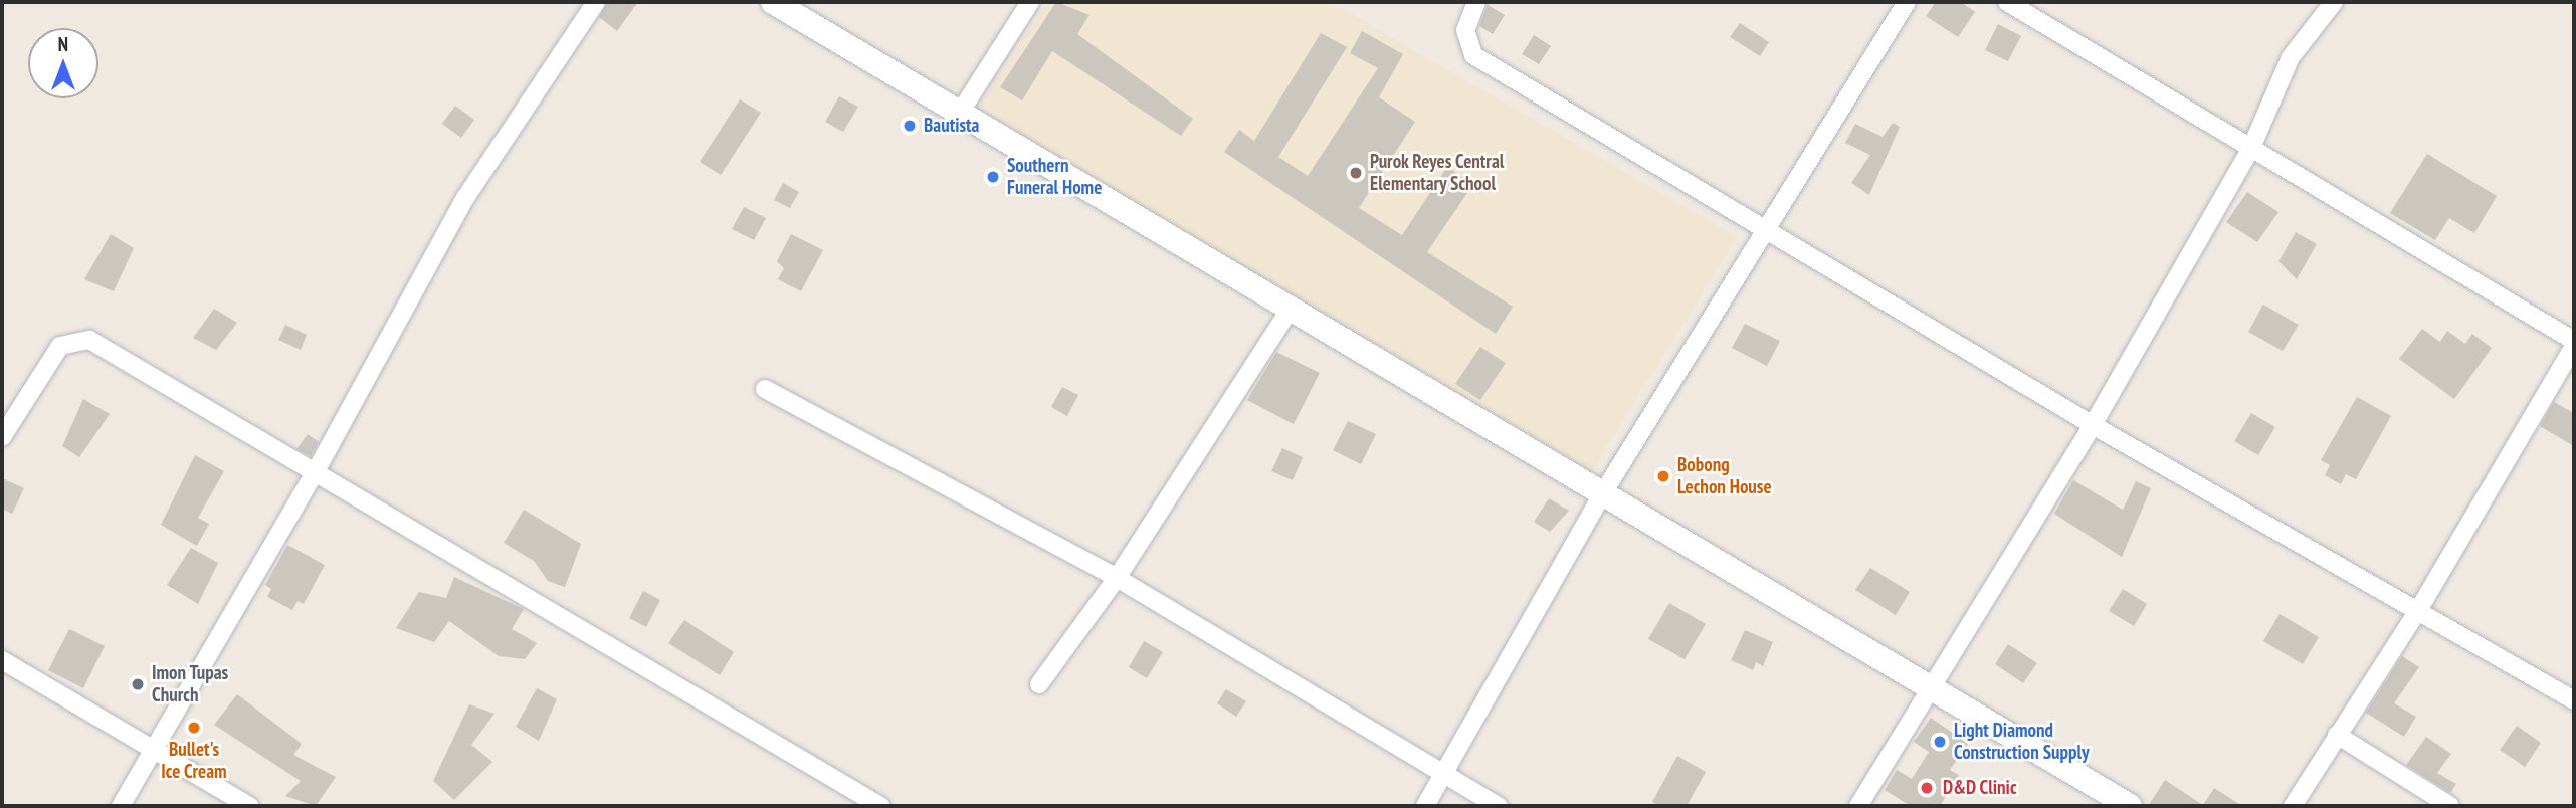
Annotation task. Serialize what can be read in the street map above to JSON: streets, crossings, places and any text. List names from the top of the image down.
{
  "places": [
    "Bautista",
    "Purok Reyes Central Elementary School",
    "Southern Funeral Home",
    "Bobong Lechon House",
    "Imon Tupas Church",
    "Bullet's Ice Cream",
    "Light Diamond Construction Supply",
    "D&D Clinic"
  ],
  "north": "top"
}
